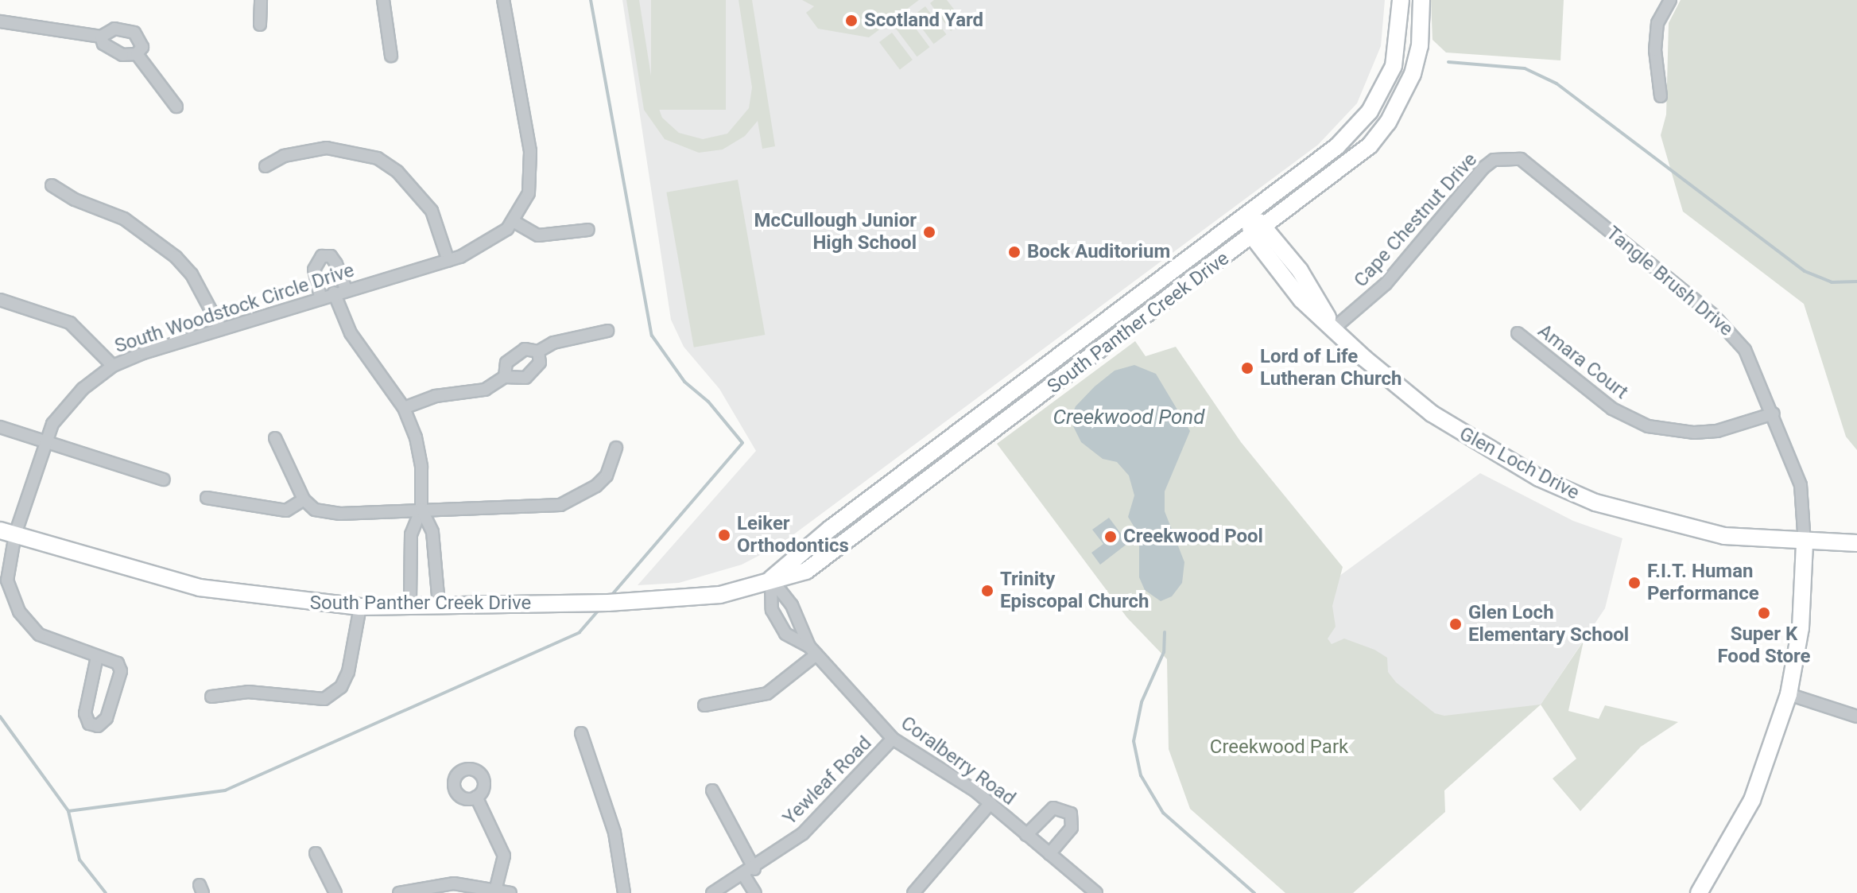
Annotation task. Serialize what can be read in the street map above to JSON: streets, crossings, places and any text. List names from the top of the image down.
{
  "streets": {
    "street": [
      "Cape Chestnut Drive",
      "Tangle Brush Drive",
      "South Woodstock Circle Drive",
      "South Panther Creek Drive",
      "Amara Court",
      "Glen Loch Drive",
      "Coralberry Road",
      "Yewleaf Road"
    ]
  },
  "crossings": [
    ["Cape Chestnut Drive", "Tangle Brush Drive"],
    ["Cape Chestnut Drive", "Glen Loch Drive"],
    ["Tangle Brush Drive", "Amara Court"],
    ["Tangle Brush Drive", "Glen Loch Drive"],
    ["South Woodstock Circle Drive", "South Panther Creek Drive"],
    ["South Panther Creek Drive", "Glen Loch Drive"],
    ["South Panther Creek Drive", "Coralberry Road"],
    ["Coralberry Road", "Yewleaf Road"]
  ],
  "water": ["Creekwood Pond"],
  "parks": ["Creekwood Park"],
  "places": [
    "Scotland Yard",
    "McCullough Junior High School",
    "Bock Auditorium",
    "Lord of Life Lutheran Church",
    "Leiker Orthodontics",
    "Creekwood Pool",
    "F.I.T. Human Performance",
    "Trinity Episcopal Church",
    "Super K Food Store",
    "Glen Loch Elementary School"
  ]
}
